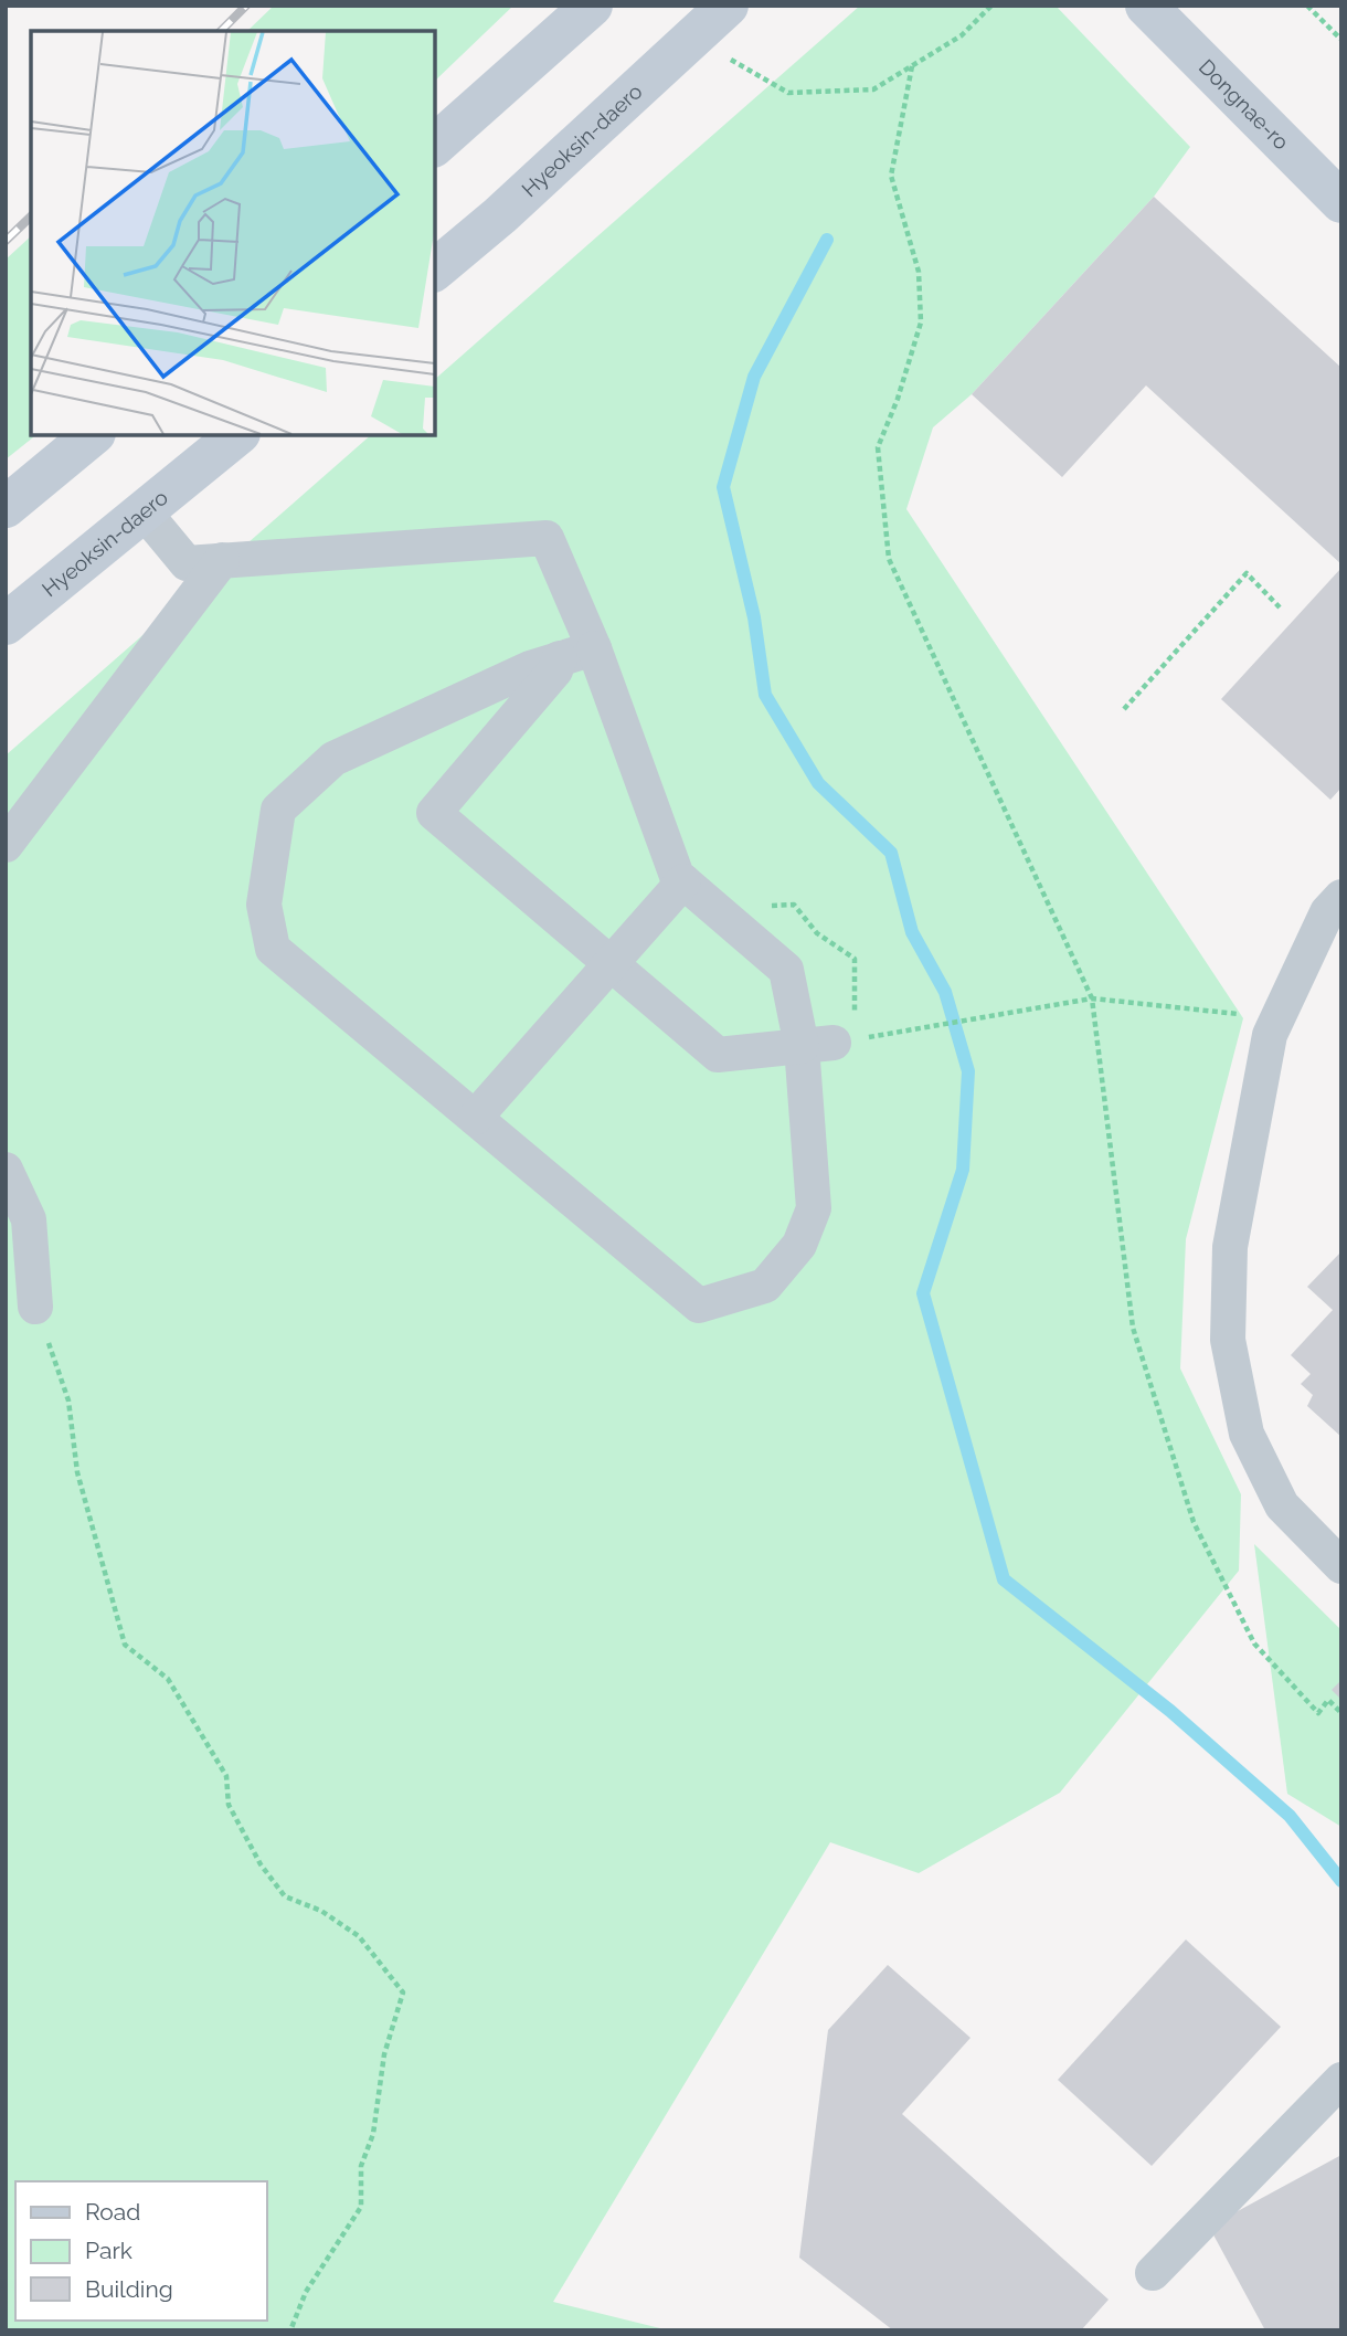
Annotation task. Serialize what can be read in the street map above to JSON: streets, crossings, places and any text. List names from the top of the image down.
{
  "streets": {
    "main road": ["Dongnae-ro", "Hyeoksin-daero"]
  },
  "legend": ["Road", "Park", "Building"]
}
